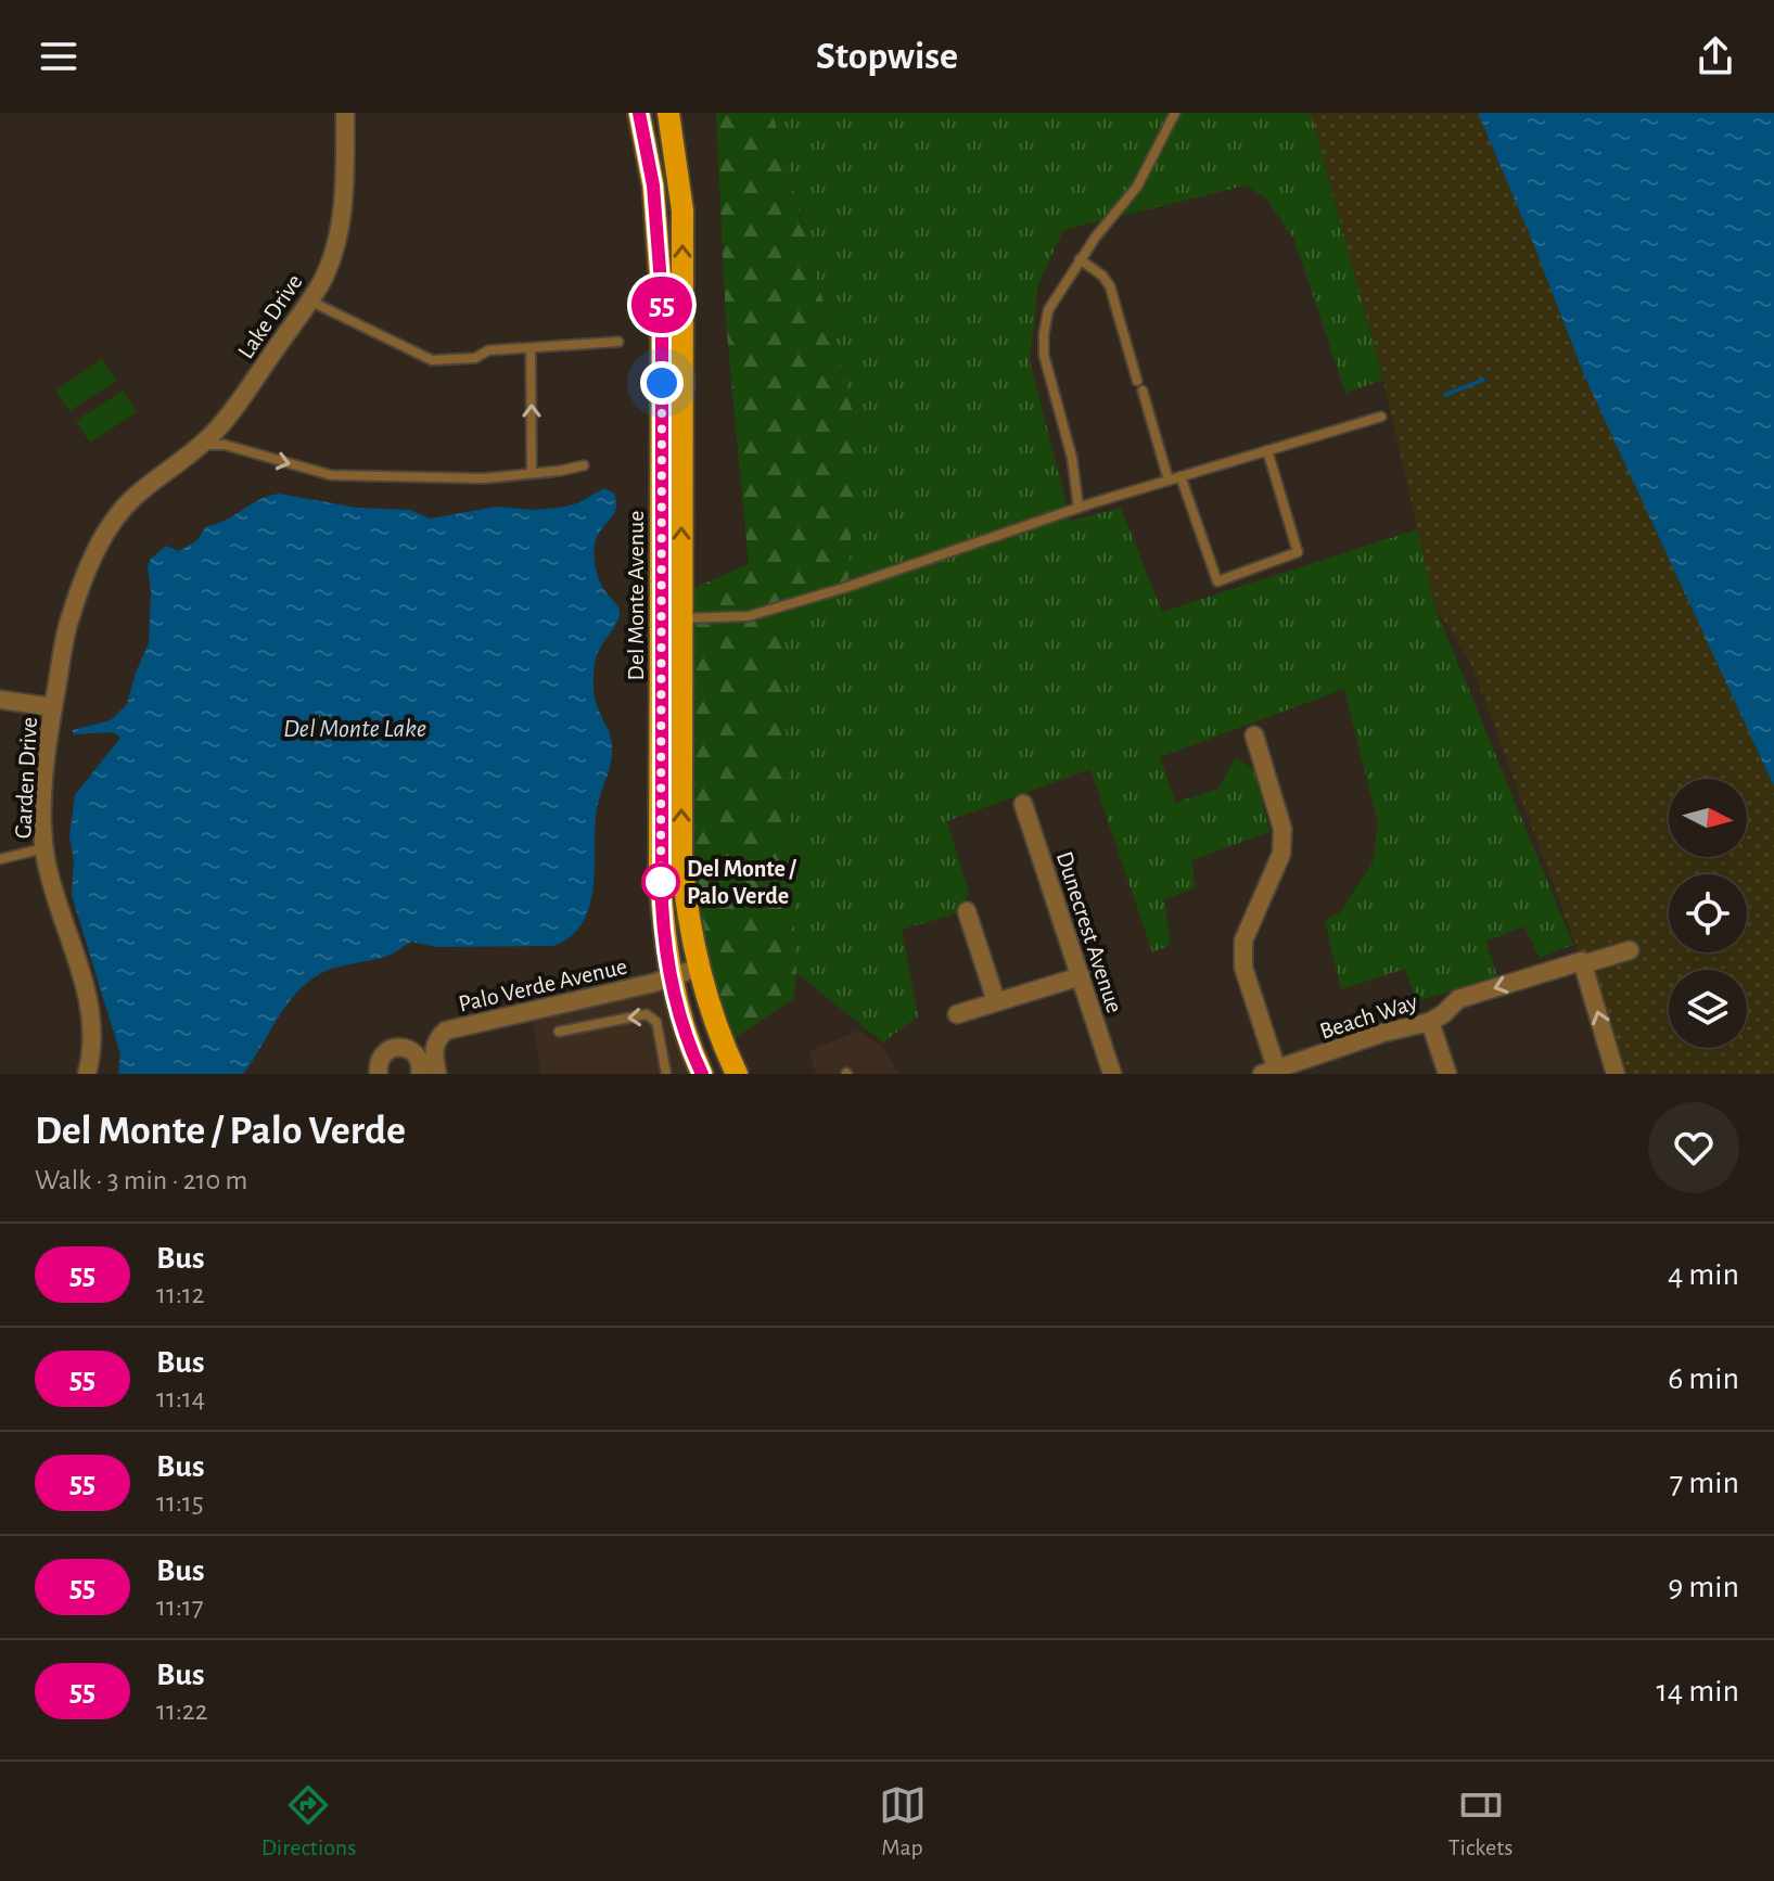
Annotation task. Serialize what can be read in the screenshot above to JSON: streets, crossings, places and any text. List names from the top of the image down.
{
  "streets": {
    "main road": ["Del Monte Avenue"],
    "street": [
      "Lake Drive",
      "Garden Drive",
      "Dunecrest Avenue",
      "Palo Verde Avenue",
      "Beach Way"
    ]
  },
  "crossings": [
    ["Lake Drive", "Garden Drive"],
    ["Del Monte Avenue", "Palo Verde Avenue"]
  ],
  "one_way": ["Beach Way"],
  "water": ["Del Monte Lake"],
  "places": ["Del Monte / Palo Verde"],
  "lines": ["bus line 55"],
  "north": "right",
  "page": {
    "header": "Stopwise",
    "on_map": "55",
    "heading": ["Del Monte / Palo Verde", "Walk · 3 min · 210 m"],
    "list": [
      {
        "mark": "55",
        "name": "Bus",
        "note": "11:12",
        "value": "4 min"
      },
      {
        "mark": "55",
        "name": "Bus",
        "note": "11:14",
        "value": "6 min"
      },
      {
        "mark": "55",
        "name": "Bus",
        "note": "11:15",
        "value": "7 min"
      },
      {
        "mark": "55",
        "name": "Bus",
        "note": "11:17",
        "value": "9 min"
      },
      {
        "mark": "55",
        "name": "Bus",
        "note": "11:22",
        "value": "14 min"
      }
    ],
    "tabs": ["Directions", "Map", "Tickets"]
  }
}
